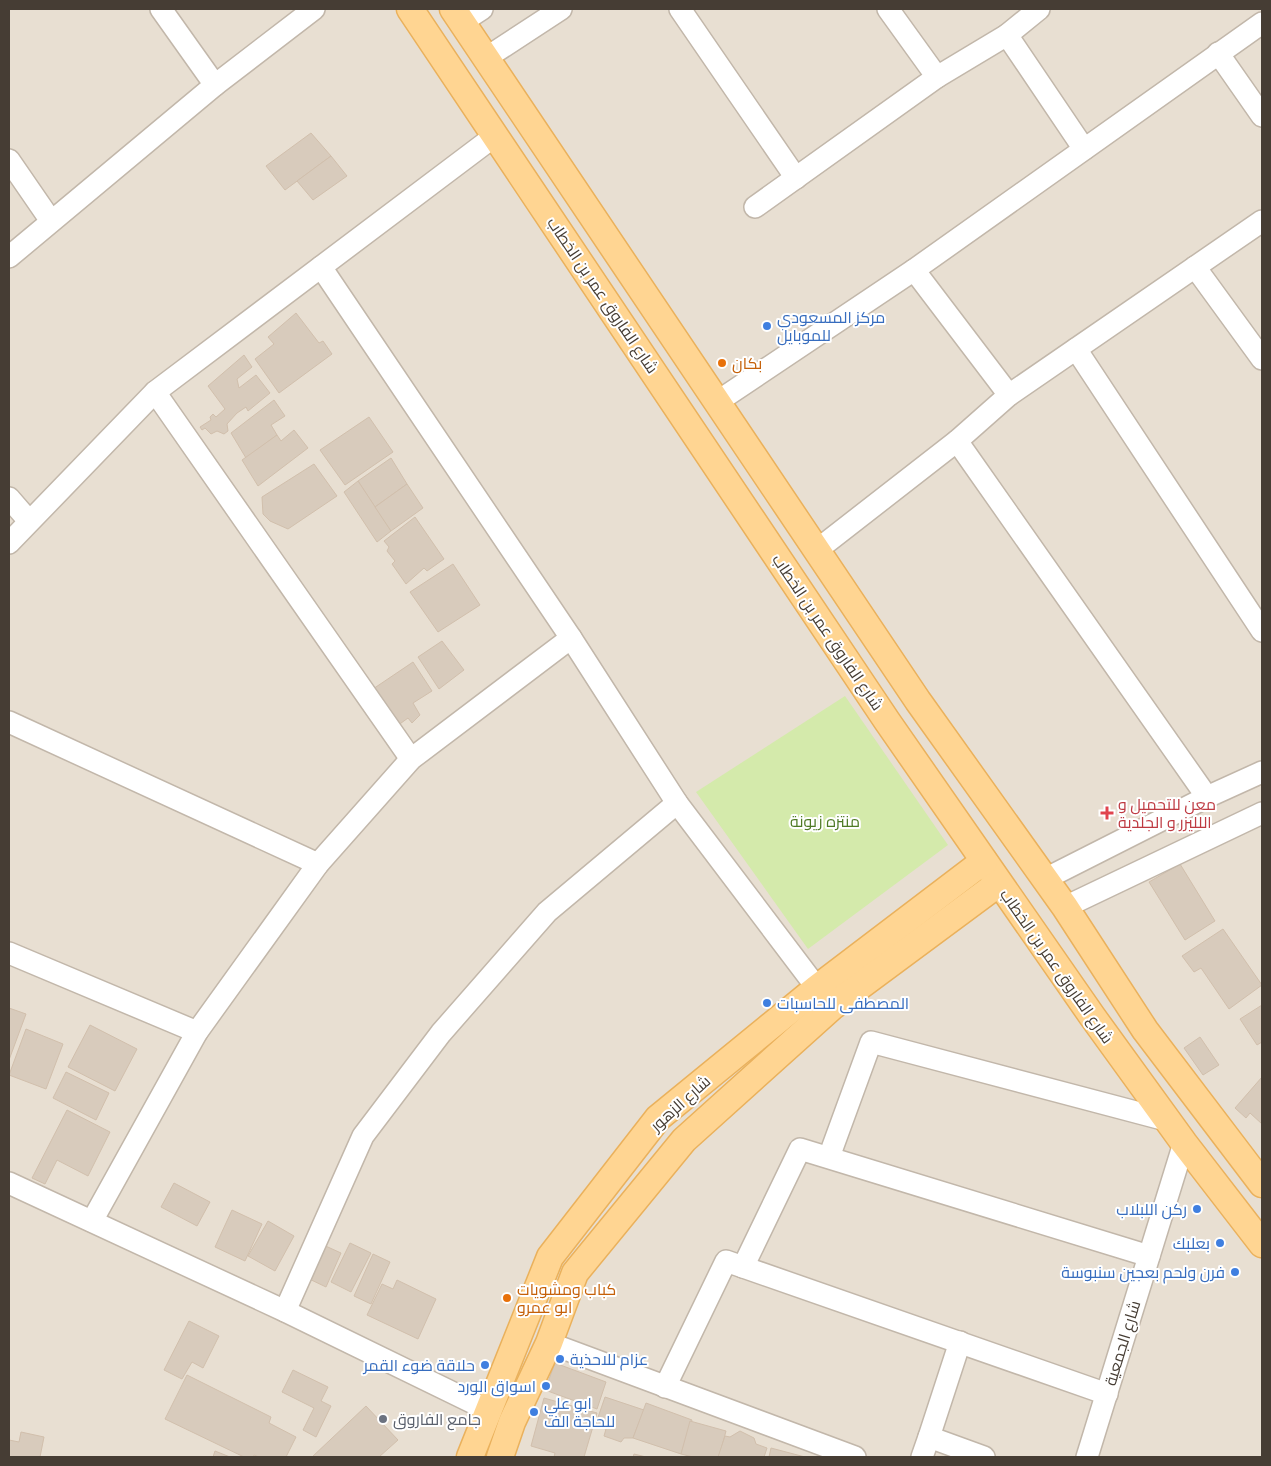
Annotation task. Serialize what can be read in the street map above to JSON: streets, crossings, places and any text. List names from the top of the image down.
{
  "streets": {
    "main road": ["شارع الفاروق عمر بن الخطاب", "شارع الزهور"],
    "street": ["شارع الجمعية"]
  },
  "crossings": [
    ["شارع الفاروق عمر بن الخطاب", "شارع الزهور"],
    ["شارع الفاروق عمر بن الخطاب", "شارع الجمعية"]
  ],
  "parks": ["منتزه زيونة"],
  "places": {
    "other": [
      "مركز المسعودي للموبايل",
      "بكان",
      "المصطفى للحاسبات",
      "ركن اللبلاب",
      "بعلبك",
      "فرن ولحم بعجين سنبوسة",
      "كباب ومشويات ابو عمرو",
      "عزام للاحذية",
      "حلاقة ضوء القمر",
      "اسواق الورد",
      "ابو علي للحاجة الف",
      "جامع الفاروق"
    ],
    "health": ["معن للتحميل و اللليزر و الجلدية"]
  }
}
